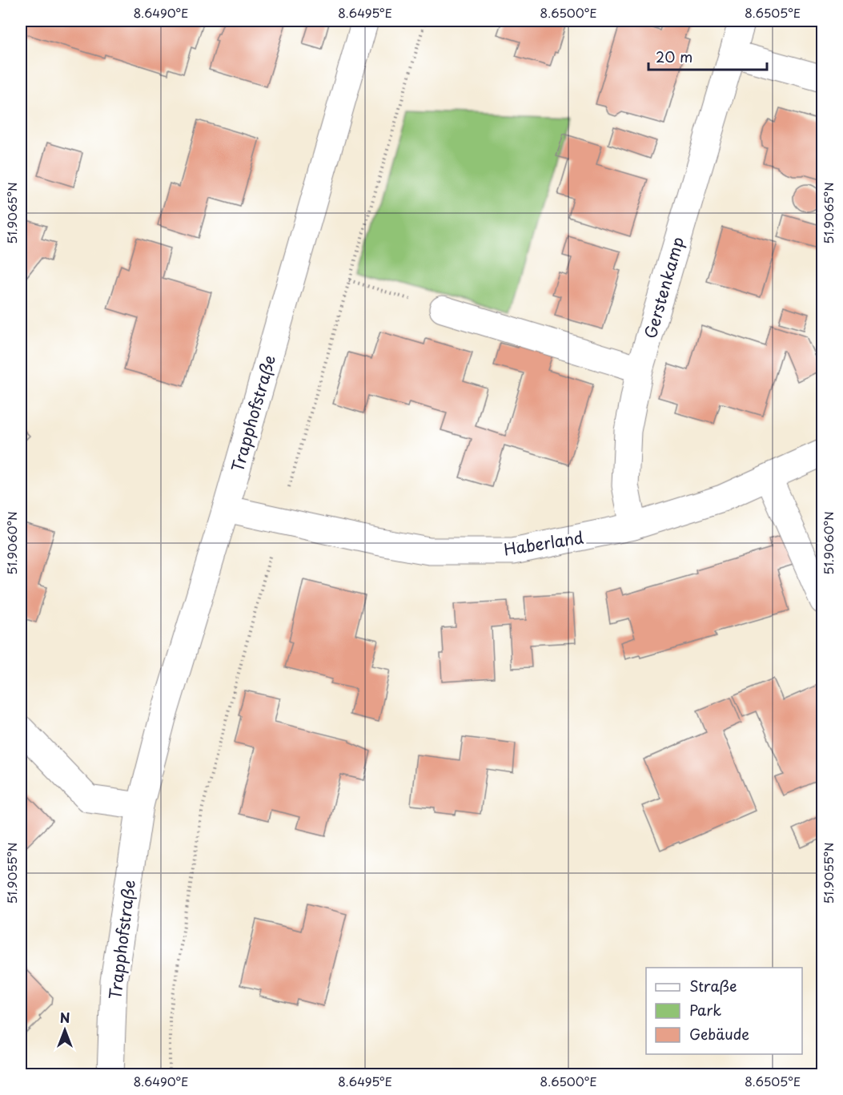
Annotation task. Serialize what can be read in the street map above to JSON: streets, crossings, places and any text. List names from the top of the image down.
{
  "streets": {
    "street": ["Gerstenkamp", "Trapphofstraße", "Haberland"]
  },
  "crossings": [
    ["Gerstenkamp", "Haberland"],
    ["Trapphofstraße", "Haberland"]
  ],
  "legend": ["Straße", "Park", "Gebäude"],
  "scale_bar": "20 m",
  "north": "top",
  "coordinates": [
    "8.6490°E",
    "8.6495°E",
    "8.6500°E",
    "8.6505°E",
    "51.9065°N",
    "51.9060°N",
    "51.9055°N"
  ]
}
